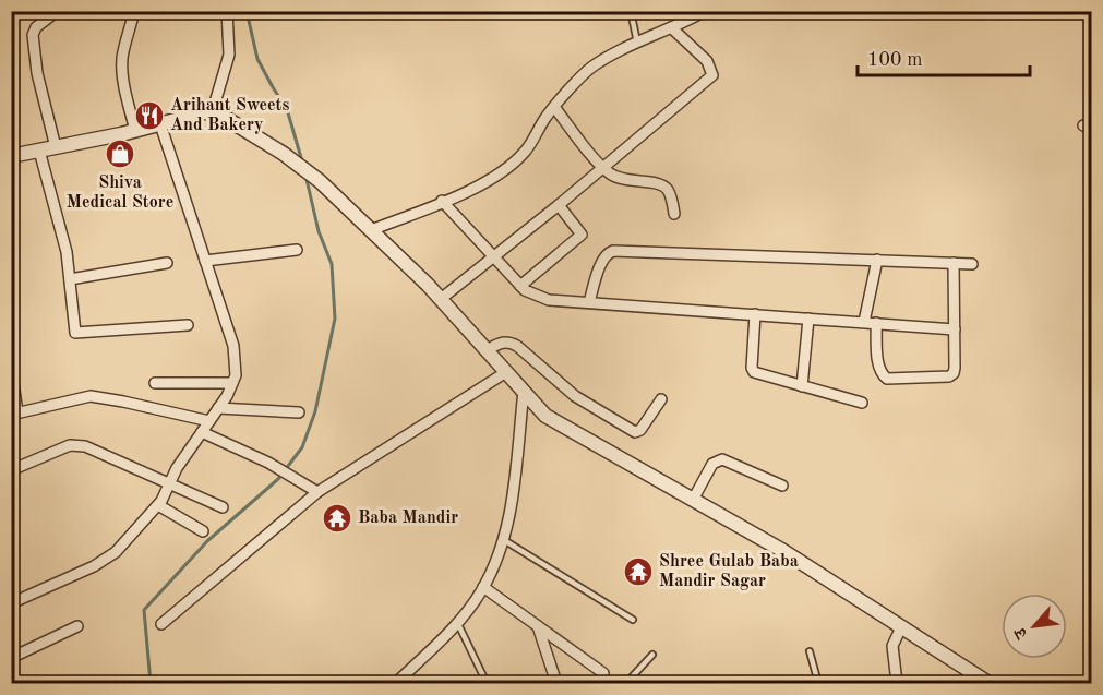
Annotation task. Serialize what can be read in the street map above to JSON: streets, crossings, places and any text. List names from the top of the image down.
{
  "places": {
    "restaurant": ["Arihant Sweets And Bakery"],
    "shop": ["Shiva Medical Store"],
    "temple": ["Baba Mandir", "Shree Gulab Baba Mandir Sagar"]
  },
  "scale_bar": "100 m",
  "north": "bottom left"
}
